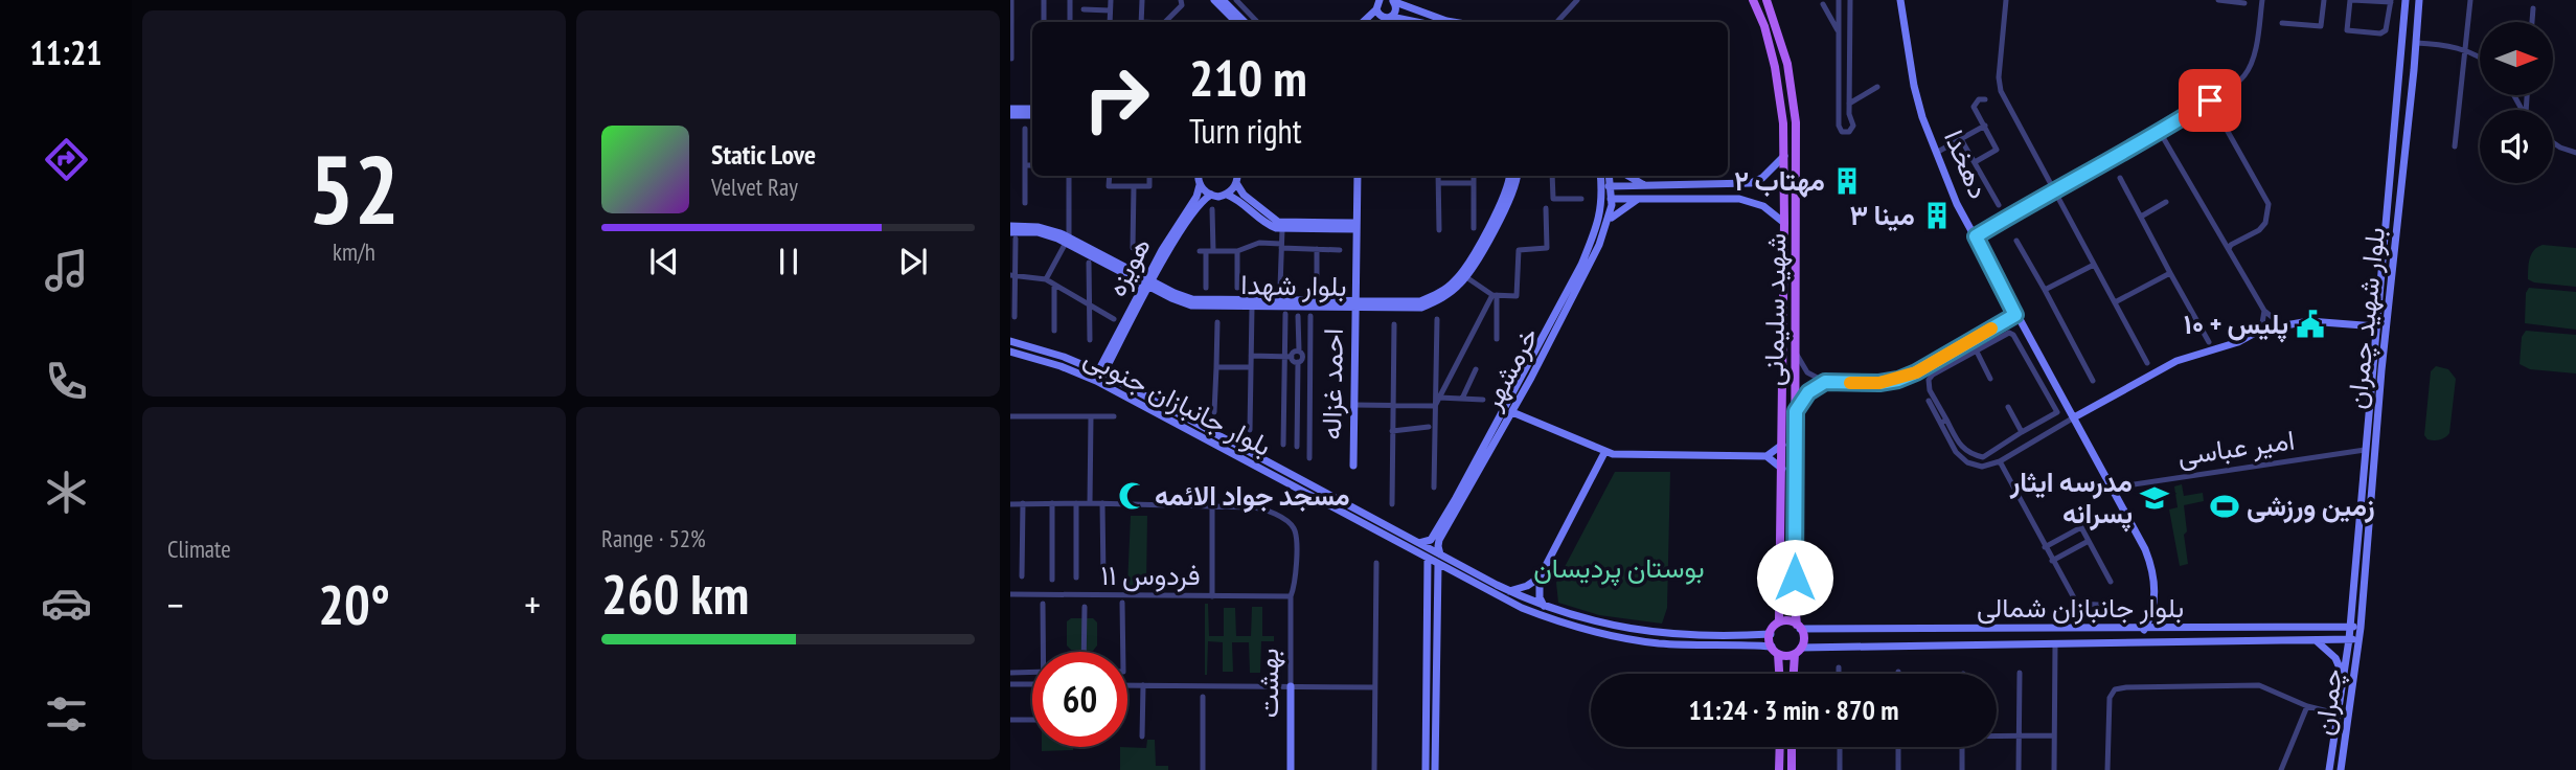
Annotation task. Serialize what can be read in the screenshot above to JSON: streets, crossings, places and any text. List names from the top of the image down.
{
  "streets": {
    "main road": [
      "دهخدا",
      "هویزه",
      "بلوار شهدا",
      "شهید سلیمانی",
      "بلوار شهید چمران",
      "خرمشهر",
      "احمد غزاله",
      "بلوار جانبازان جنوبی",
      "بلوار جانبازان شمالی",
      "بهشت",
      "چمران"
    ],
    "street": ["امیر عباسی", "فردوس ۱۱"]
  },
  "crossings": [
    ["دهخدا", "امیر عباسی"],
    ["دهخدا", "بلوار جانبازان شمالی"],
    ["هویزه", "بلوار شهدا"],
    ["هویزه", "بلوار جانبازان جنوبی"],
    ["بلوار شهدا", "احمد غزاله"],
    ["شهید سلیمانی", "بلوار جانبازان جنوبی"],
    ["شهید سلیمانی", "بلوار جانبازان شمالی"],
    ["بلوار شهید چمران", "امیر عباسی"],
    ["بلوار شهید چمران", "بلوار جانبازان شمالی"],
    ["بلوار شهید چمران", "چمران"],
    ["بلوار جانبازان جنوبی", "بلوار جانبازان شمالی"],
    ["فردوس ۱۱", "بهشت"],
    ["بلوار جانبازان شمالی", "چمران"]
  ],
  "parks": ["بوستان پردیسان"],
  "places": {
    "building": ["مهتاب ۲", "مینا ۳"],
    "public building": ["پلیس + ۱۰"],
    "mosque": ["مسجد جواد الائمه"],
    "school or university": ["مدرسه ایثار پسرانه"],
    "sports": ["زمین ورزشی"]
  },
  "north": "right",
  "page": {
    "tabs": "11:21",
    "tile": [
      ["52", "km/h"],
      "Climate",
      ["Range · 52%", "260 km"]
    ],
    "turn": ["210 m", "Turn right"],
    "song": ["Static Love", "Velvet Ray"],
    "heat": ["−", "20°", "+"],
    "limit": "60",
    "trip": "11:24 · 3 min · 870 m"
  }
}
